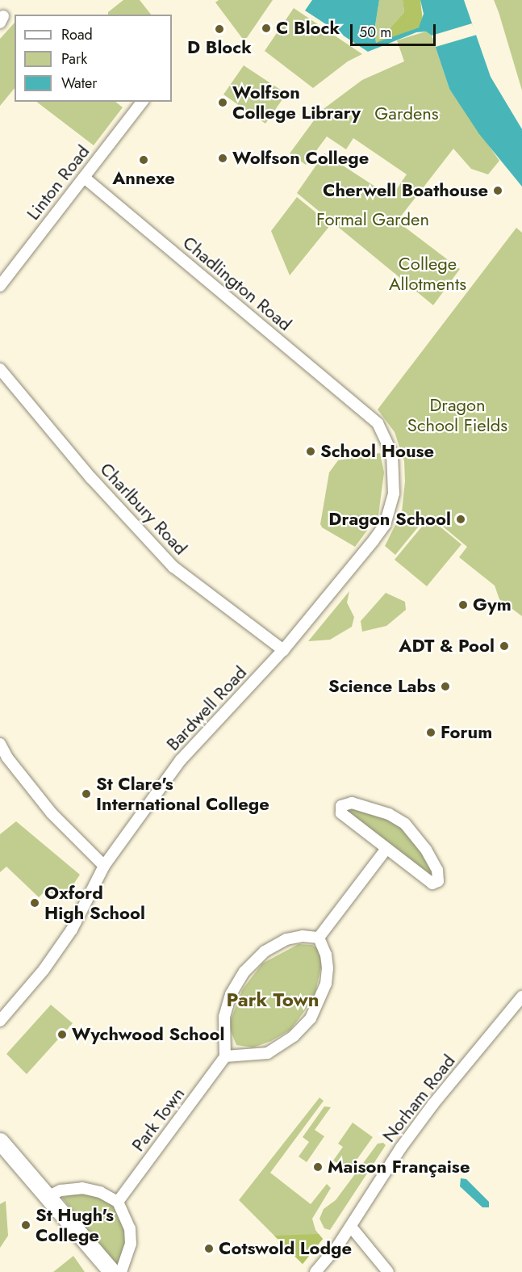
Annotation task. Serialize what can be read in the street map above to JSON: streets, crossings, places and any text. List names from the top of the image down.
{
  "streets": {
    "street": [
      "Linton Road",
      "Chadlington Road",
      "Charlbury Road",
      "Bardwell Road",
      "Norham Road",
      "Park Town"
    ]
  },
  "crossings": [
    ["Linton Road", "Chadlington Road"],
    ["Chadlington Road", "Bardwell Road"],
    ["Charlbury Road", "Bardwell Road"]
  ],
  "districts": ["Park Town"],
  "parks": [
    "Gardens",
    "Formal Garden",
    "College Allotments",
    "Dragon School Fields"
  ],
  "places": [
    "C Block",
    "D Block",
    "Wolfson College Library",
    "Wolfson College",
    "Annexe",
    "Cherwell Boathouse",
    "School House",
    "Dragon School",
    "Gym",
    "ADT & Pool",
    "Science Labs",
    "Forum",
    "St Clare's International College",
    "Oxford High School",
    "Wychwood School",
    "Maison Française",
    "St Hugh's College",
    "Cotswold Lodge"
  ],
  "legend": ["Road", "Park", "Water"],
  "scale_bar": "50 m"
}
